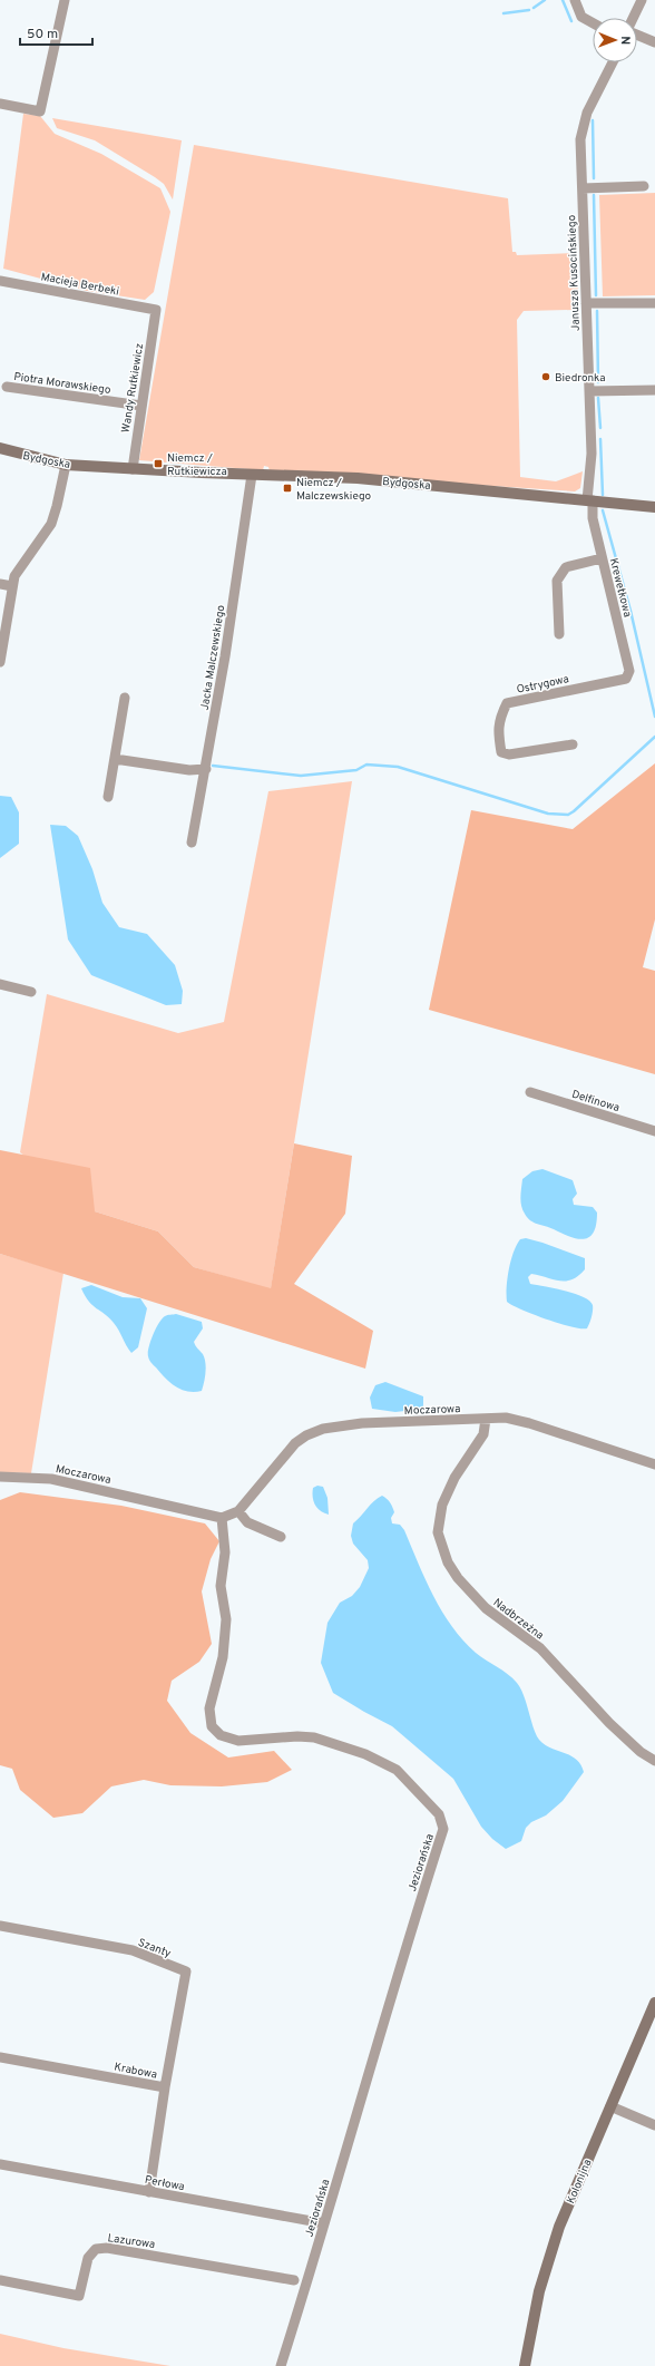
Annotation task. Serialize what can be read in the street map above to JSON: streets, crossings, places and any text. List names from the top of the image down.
{
  "streets": {
    "street": [
      "Janusza Kusocińskiego",
      "Macieja Berbeki",
      "Piotra Morawskiego",
      "Wandy Rutkiewicz",
      "Bydgoska",
      "Krewetkowa",
      "Jacka Malczewskiego",
      "Ostrygowa",
      "Delfinowa",
      "Moczarowa",
      "Nadbrzeżna",
      "Jeziorańska",
      "Szanty",
      "Krabowa",
      "Kolonijna",
      "Perłowa",
      "Lazurowa"
    ]
  },
  "crossings": [
    ["Janusza Kusocińskiego", "Bydgoska"],
    ["Janusza Kusocińskiego", "Krewetkowa"],
    ["Macieja Berbeki", "Wandy Rutkiewicz"],
    ["Piotra Morawskiego", "Wandy Rutkiewicz"],
    ["Wandy Rutkiewicz", "Bydgoska"],
    ["Bydgoska", "Krewetkowa"],
    ["Bydgoska", "Jacka Malczewskiego"],
    ["Krewetkowa", "Ostrygowa"],
    ["Moczarowa", "Nadbrzeżna"],
    ["Moczarowa", "Jeziorańska"],
    ["Jeziorańska", "Perłowa"],
    ["Szanty", "Krabowa"],
    ["Krabowa", "Perłowa"]
  ],
  "places": {
    "other": ["Biedronka"],
    "transit": ["Niemcz / Rutkiewicza", "Niemcz / Malczewskiego"]
  },
  "scale_bar": "50 m",
  "north": "right"
}
